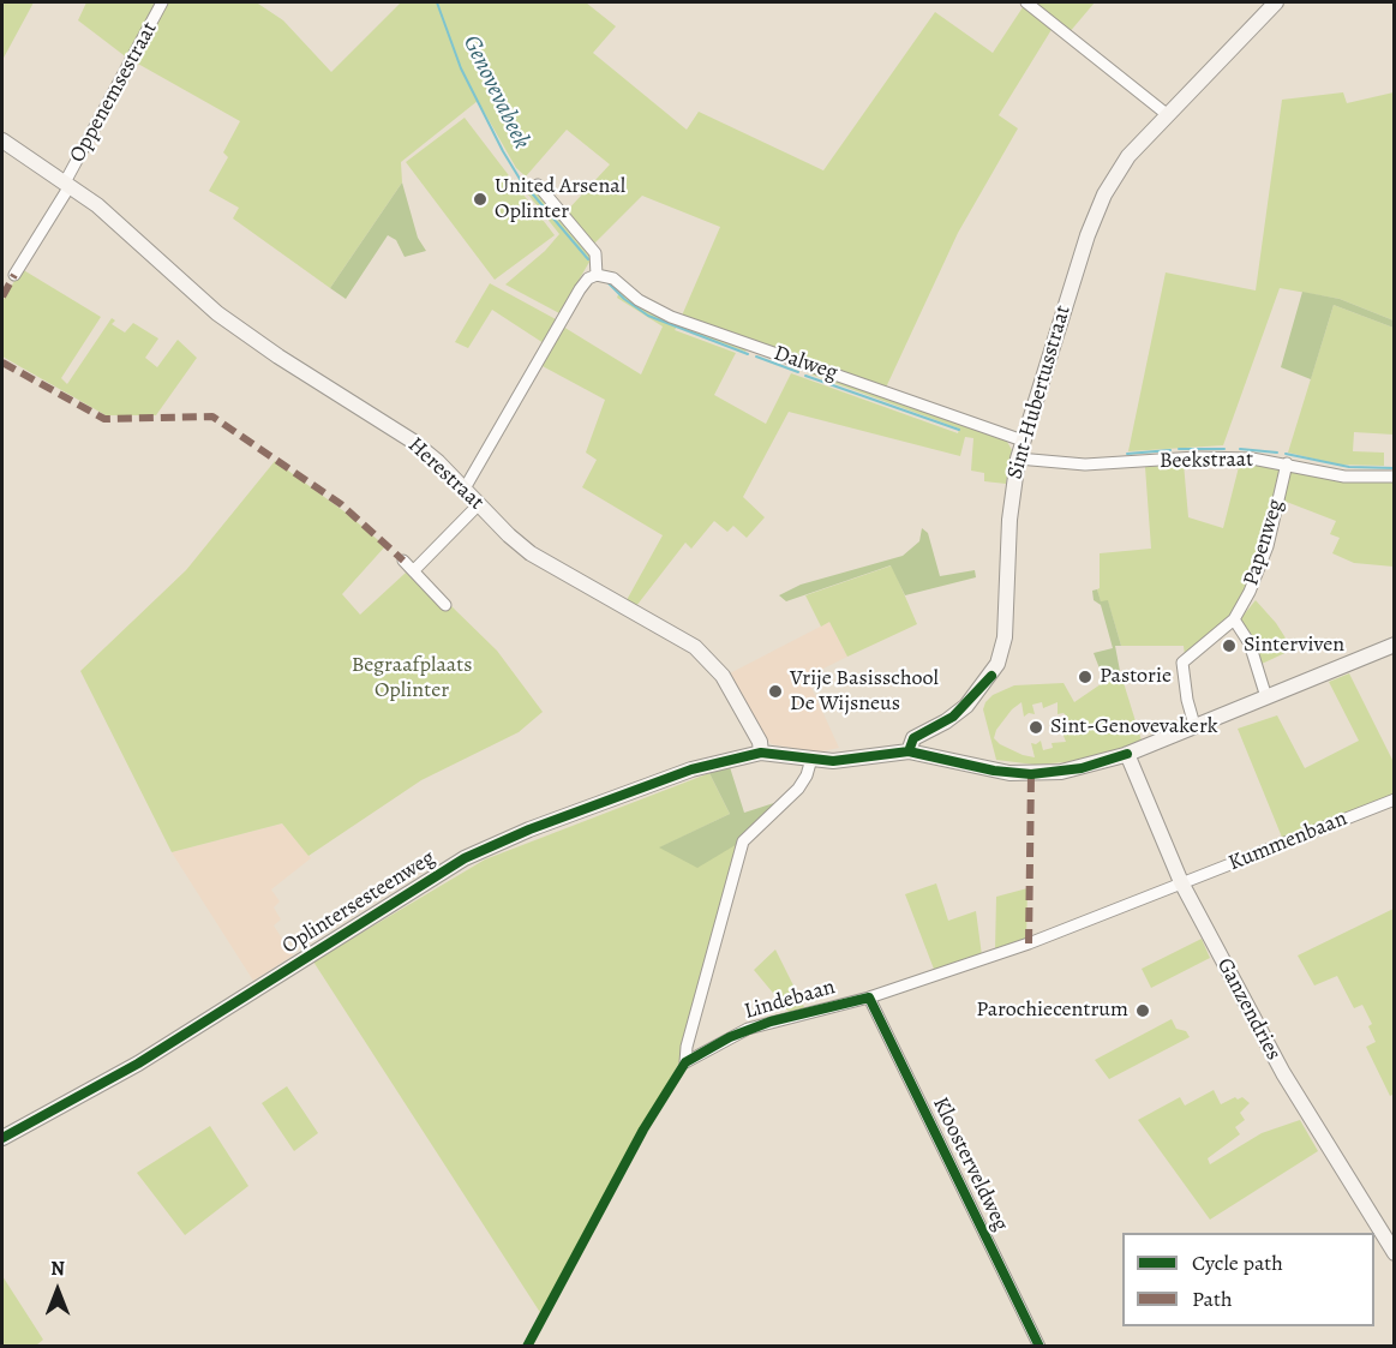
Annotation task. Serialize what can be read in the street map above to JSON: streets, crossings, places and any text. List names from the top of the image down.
{
  "streets": {
    "street": [
      "Oppenemsestraat",
      "Dalweg",
      "Sint-Hubertusstraat",
      "Beekstraat",
      "Herestraat",
      "Papenweg",
      "Kummenbaan",
      "Oplintersesteenweg",
      "Lindebaan",
      "Ganzendries",
      "Kloosterveldweg"
    ]
  },
  "crossings": [
    ["Oppenemsestraat", "Herestraat"],
    ["Dalweg", "Sint-Hubertusstraat"],
    ["Sint-Hubertusstraat", "Beekstraat"],
    ["Beekstraat", "Papenweg"],
    ["Herestraat", "Oplintersesteenweg"],
    ["Kummenbaan", "Lindebaan"],
    ["Kummenbaan", "Ganzendries"],
    ["Lindebaan", "Ganzendries"],
    ["Lindebaan", "Kloosterveldweg"]
  ],
  "water": ["Genovevabeek"],
  "parks": ["Begraafplaats Oplinter"],
  "places": [
    "United Arsenal Oplinter",
    "Sinterviven",
    "Pastorie",
    "Vrije Basisschool De Wijsneus",
    "Sint-Genovevakerk",
    "Parochiecentrum"
  ],
  "legend": ["Cycle path", "Path"],
  "north": "top"
}
